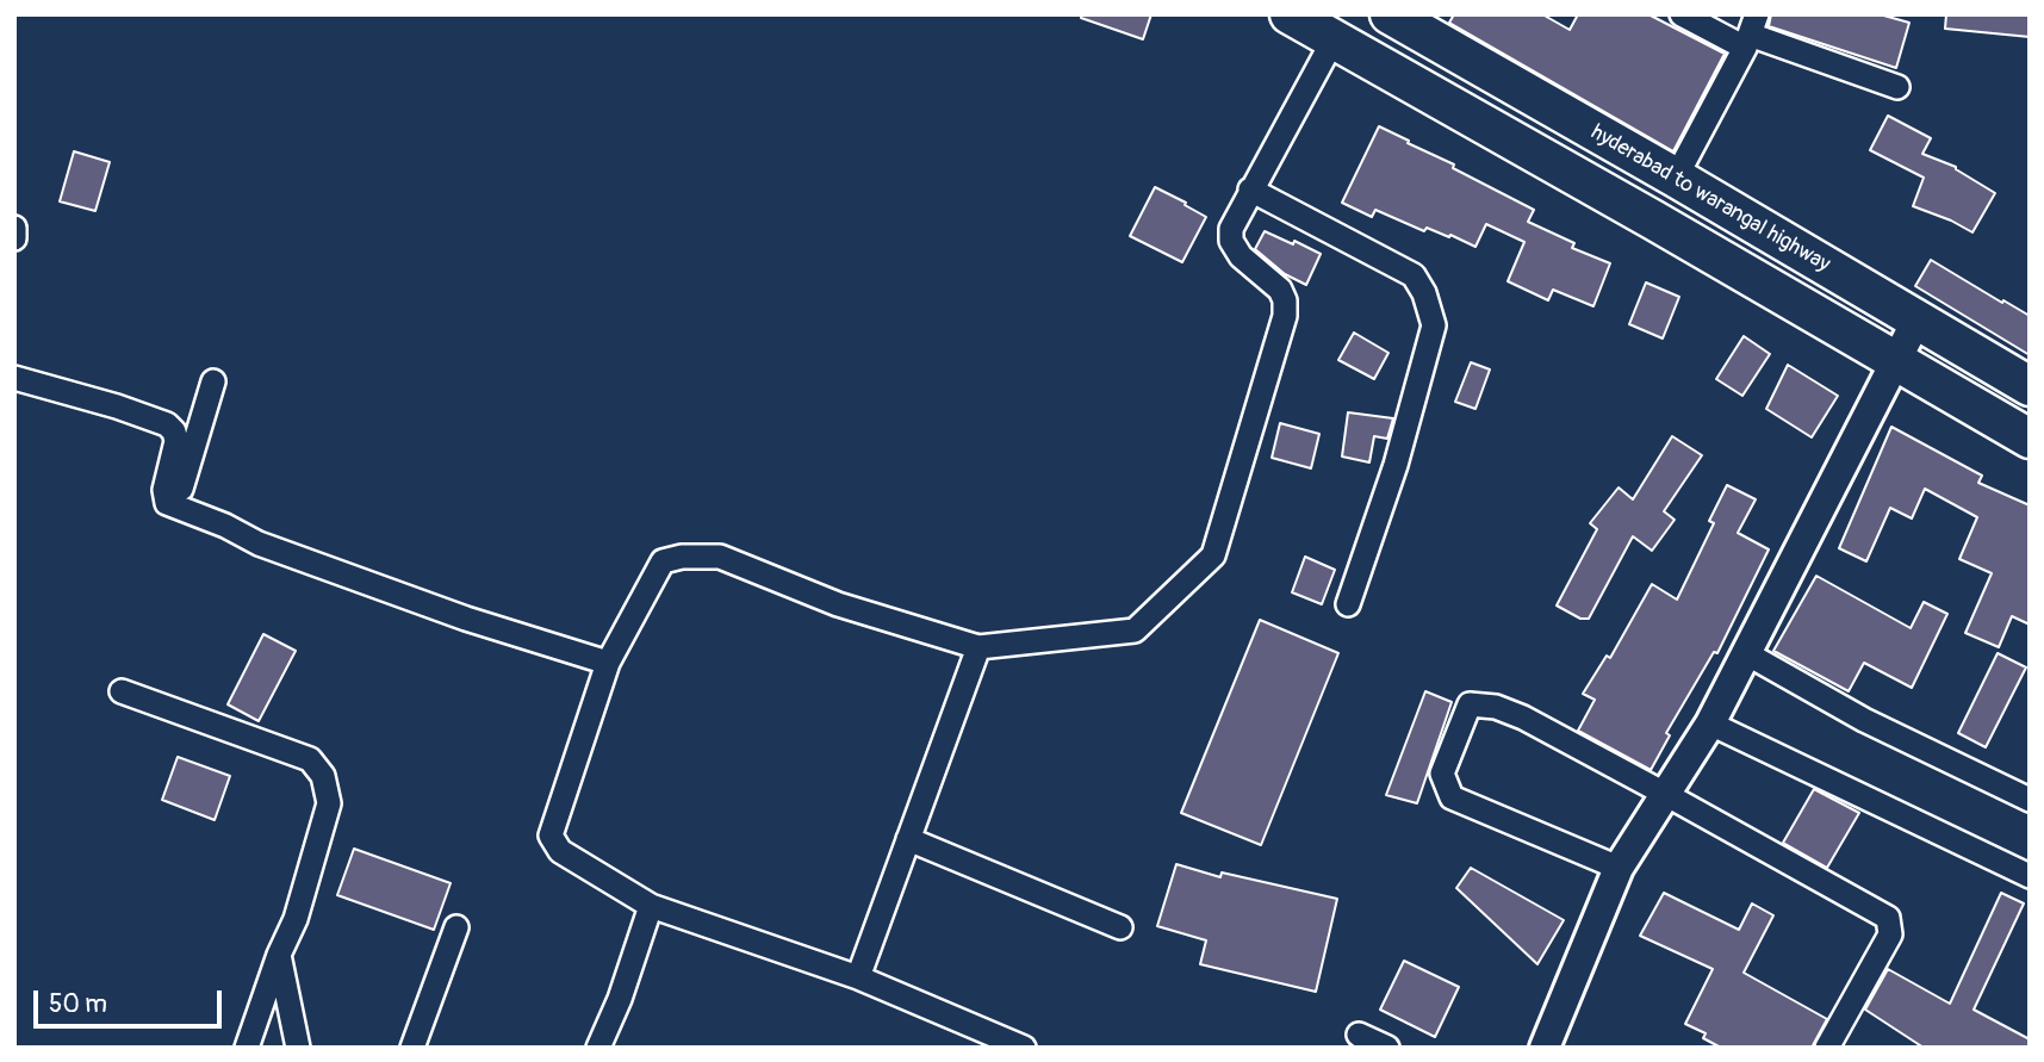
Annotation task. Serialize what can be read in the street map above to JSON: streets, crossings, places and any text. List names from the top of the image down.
{
  "streets": {
    "main road": ["hyderabad to warangal highway"]
  },
  "scale_bar": "50 m"
}
